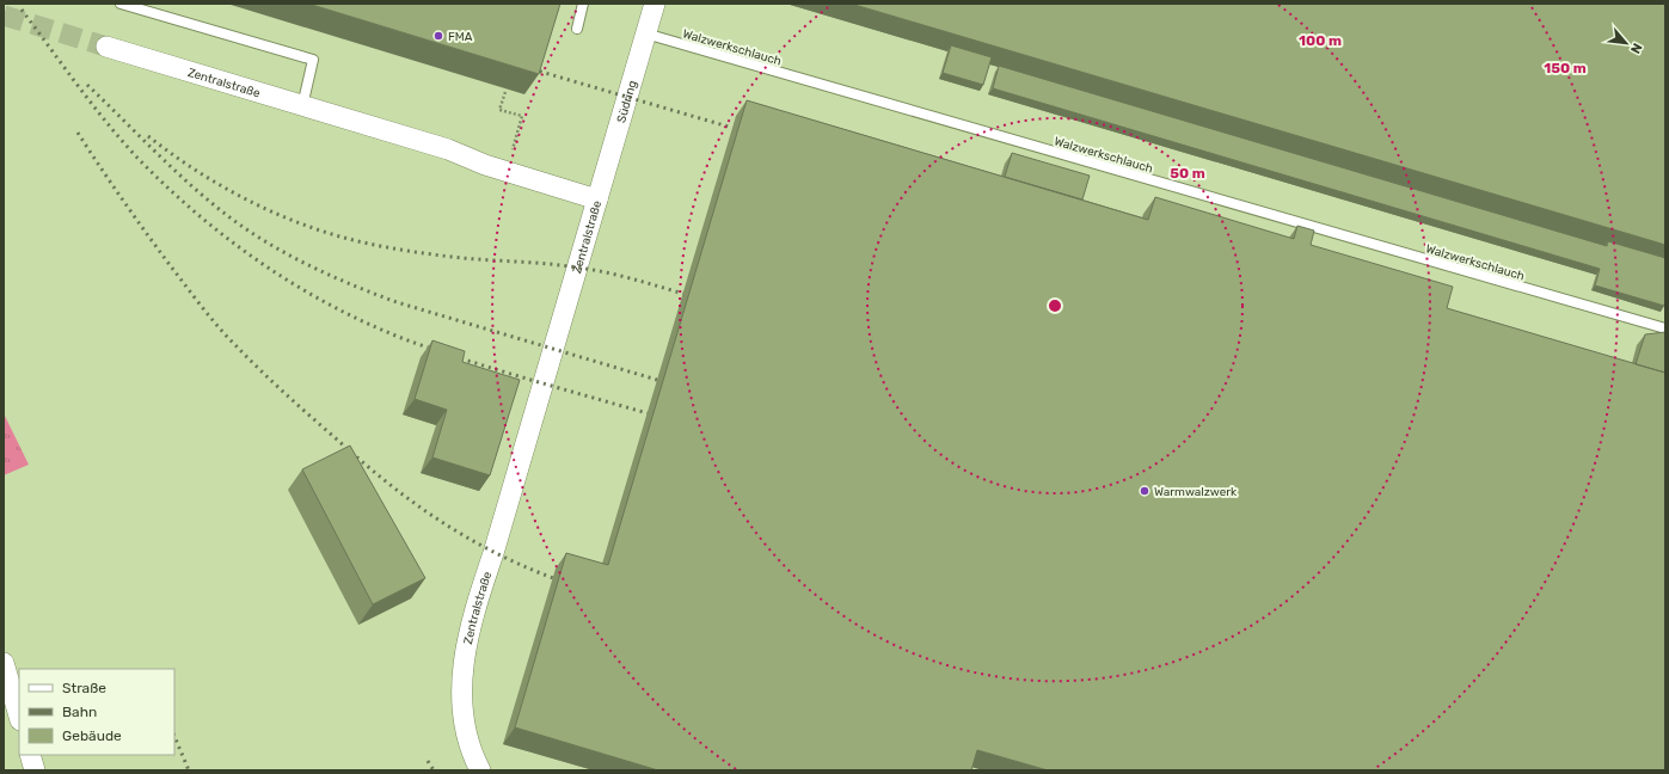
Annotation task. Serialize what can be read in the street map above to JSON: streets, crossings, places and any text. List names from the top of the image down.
{
  "streets": {
    "street": ["Zentralstraße", "Südring"],
    "lane": ["Walzwerkschlauch"]
  },
  "crossings": [
    ["Walzwerkschlauch", "Südring"],
    ["Zentralstraße", "Südring"]
  ],
  "places": ["FMA", "Warmwalzwerk"],
  "legend": ["Straße", "Bahn", "Gebäude"],
  "north": "bottom right",
  "rings": ["100 m", "150 m", "50 m"]
}
